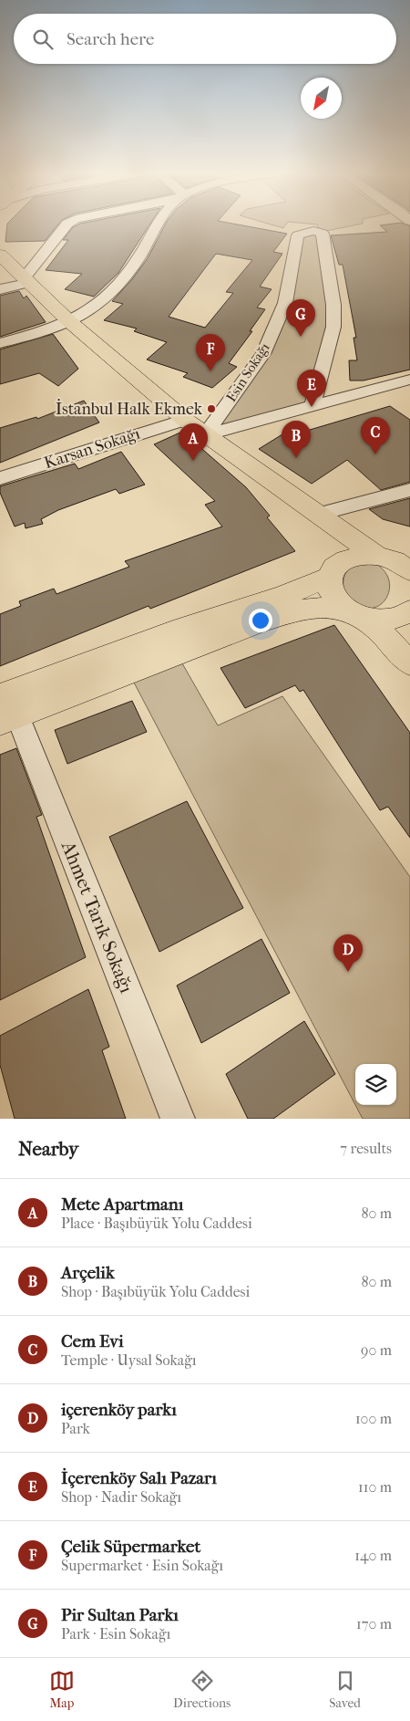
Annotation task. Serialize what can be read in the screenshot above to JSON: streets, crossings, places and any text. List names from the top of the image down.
{
  "streets": {
    "street": ["Esin Sokağı", "Karsan Sokağı", "Ahmet Tarık Sokağı"]
  },
  "places": ["İstanbul Halk Ekmek"],
  "north": "bottom left",
  "page": {
    "search": "Search here",
    "pins": [
      "G",
      "F",
      "E",
      "C",
      "B",
      "A",
      "D"
    ],
    "heading": ["Nearby", "7 results"],
    "list": [
      {
        "mark": "A",
        "name": "Mete Apartmanı",
        "note": "Place · Başıbüyük Yolu Caddesi",
        "value": "80 m"
      },
      {
        "mark": "B",
        "name": "Arçelik",
        "note": "Shop · Başıbüyük Yolu Caddesi",
        "value": "80 m"
      },
      {
        "mark": "C",
        "name": "Cem Evi",
        "note": "Temple · Uysal Sokağı",
        "value": "90 m"
      },
      {
        "mark": "D",
        "name": "içerenköy parkı",
        "note": "Park",
        "value": "100 m"
      },
      {
        "mark": "E",
        "name": "İçerenköy Salı Pazarı",
        "note": "Shop · Nadir Sokağı",
        "value": "110 m"
      },
      {
        "mark": "F",
        "name": "Çelik Süpermarket",
        "note": "Supermarket · Esin Sokağı",
        "value": "140 m"
      },
      {
        "mark": "G",
        "name": "Pir Sultan Parkı",
        "note": "Park · Esin Sokağı",
        "value": "170 m"
      }
    ],
    "nav": ["Map", "Directions", "Saved"]
  }
}
